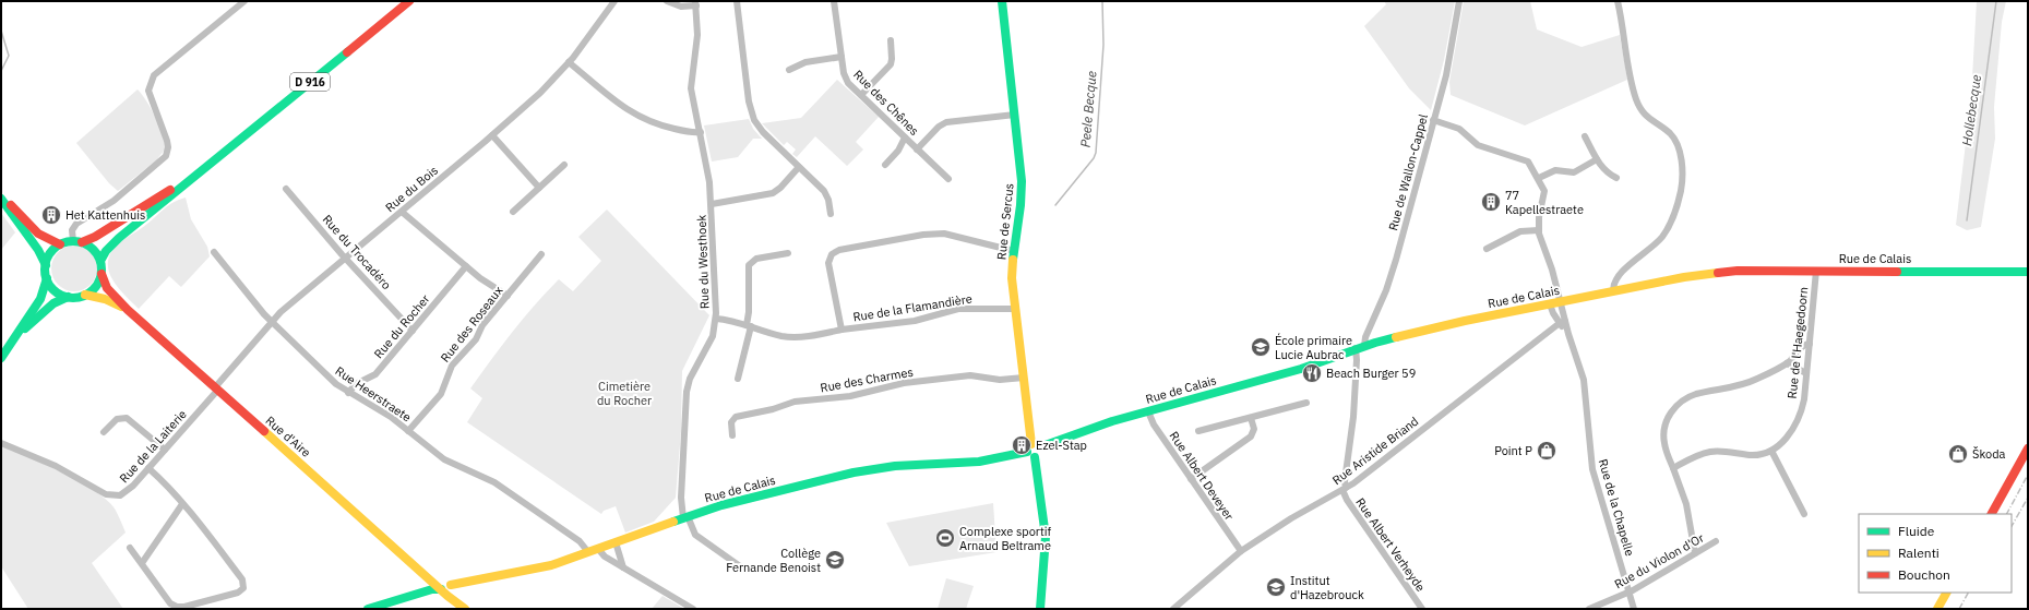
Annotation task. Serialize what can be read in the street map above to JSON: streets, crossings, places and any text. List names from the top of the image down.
{
  "streets": {
    "street": [
      "D 916",
      "Rue des Chênes",
      "Rue de Wallon-Cappel",
      "Rue du Bois",
      "Rue de Sercus",
      "Rue du Trocadéro",
      "Rue de Calais",
      "Rue du Westhoek",
      "Rue de la Flamandière",
      "Rue des Roseaux",
      "Rue du Rocher",
      "Rue de l'Haegedoorn",
      "Rue des Charmes",
      "Rue Heerstraete",
      "Rue d'Aire",
      "Rue de la Laiterie",
      "Rue Aristide Briand",
      "Rue Albert Deveyer",
      "Rue de la Chapelle",
      "Rue Albert Verheyde",
      "Rue du Violon d'Or"
    ]
  },
  "crossings": [
    ["D 916", "Rue d'Aire"],
    ["Rue de Wallon-Cappel", "Rue de Calais"],
    ["Rue de Wallon-Cappel", "Rue de la Chapelle"],
    ["Rue du Bois", "Rue du Trocadéro"],
    ["Rue du Bois", "Rue Heerstraete"],
    ["Rue du Bois", "Rue d'Aire"],
    ["Rue du Bois", "Rue de la Laiterie"],
    ["Rue de Sercus", "Rue de Calais"],
    ["Rue de Sercus", "Rue de la Flamandière"],
    ["Rue de Sercus", "Rue des Charmes"],
    ["Rue du Trocadéro", "Rue du Rocher"],
    ["Rue de Calais", "Rue du Westhoek"],
    ["Rue de Calais", "Rue de l'Haegedoorn"],
    ["Rue de Calais", "Rue Heerstraete"],
    ["Rue de Calais", "Rue d'Aire"],
    ["Rue de Calais", "Rue Albert Deveyer"],
    ["Rue de Calais", "Rue de la Chapelle"],
    ["Rue des Roseaux", "Rue Heerstraete"],
    ["Rue du Rocher", "Rue Heerstraete"],
    ["Rue d'Aire", "Rue de la Laiterie"],
    ["Rue Aristide Briand", "Rue Albert Deveyer"],
    ["Rue Aristide Briand", "Rue de la Chapelle"],
    ["Rue Aristide Briand", "Rue Albert Verheyde"],
    ["Rue de la Chapelle", "Rue du Violon d'Or"]
  ],
  "water": ["Peele Becque", "Hollebecque"],
  "parks": ["Cimetière du Rocher"],
  "places": {
    "building": ["77 Kapellestraete", "Het Kattenhuis", "Ezel-Stap"],
    "school or university": ["École primaire Lucie Aubrac", "Collège Fernande Benoist", "Institut d'Hazebrouck"],
    "restaurant": ["Beach Burger 59"],
    "shop": ["Point P", "Škoda"],
    "sports": ["Complexe sportif Arnaud Beltrame"]
  },
  "legend": ["Fluide", "Ralenti", "Bouchon"]
}
